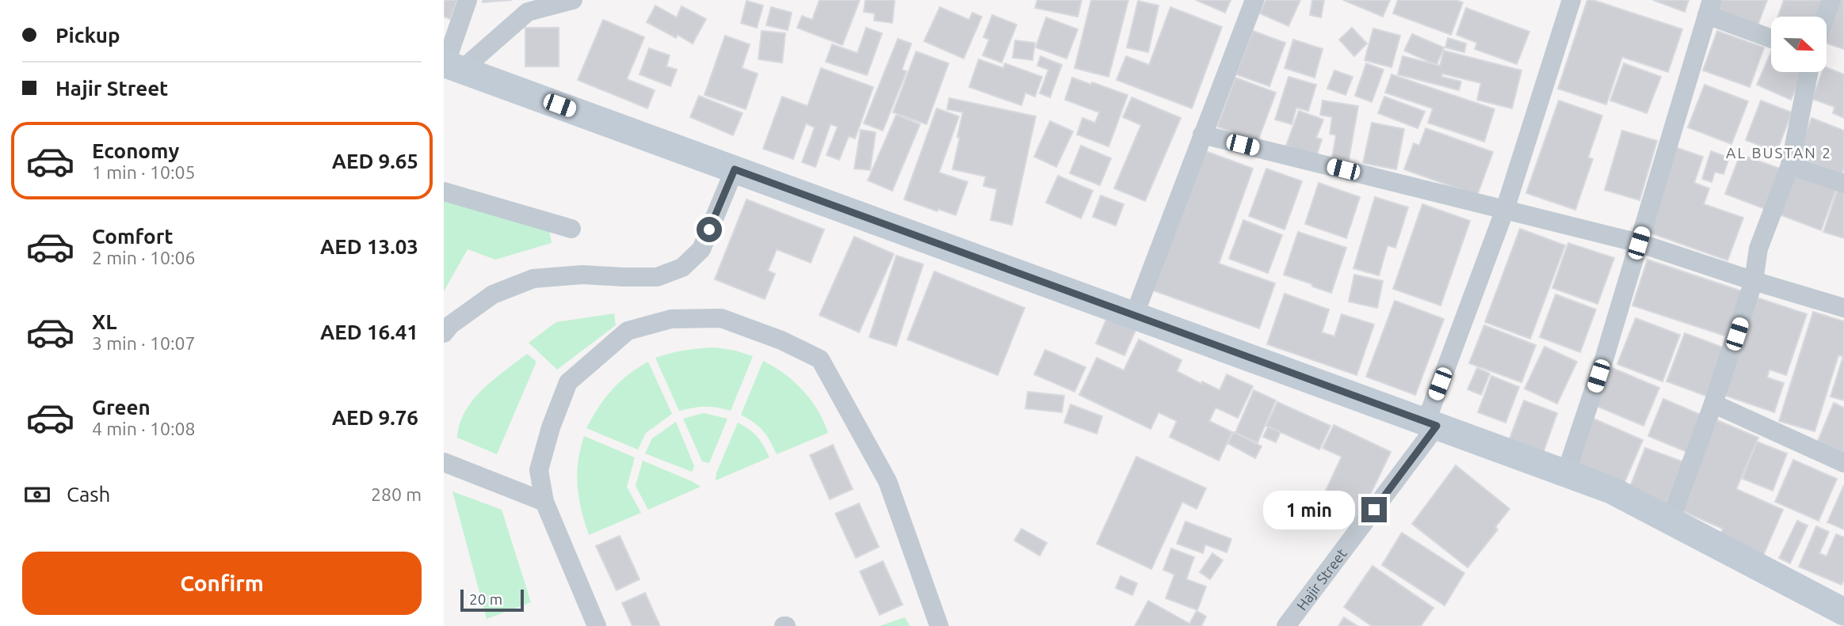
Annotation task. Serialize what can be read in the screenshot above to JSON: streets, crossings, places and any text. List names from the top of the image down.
{
  "streets": {
    "street": ["Hajir Street"]
  },
  "districts": ["AL BUSTAN 2"],
  "scale_bar": "20 m",
  "north": "right",
  "page": {
    "banner": ["Pickup", "Hajir Street"],
    "list": [
      {
        "name": "Economy",
        "note": "1 min · 10:05",
        "value": "AED 9.65"
      },
      {
        "name": "Comfort",
        "note": "2 min · 10:06",
        "value": "AED 13.03"
      },
      {
        "name": "XL",
        "note": "3 min · 10:07",
        "value": "AED 16.41"
      },
      {
        "name": "Green",
        "note": "4 min · 10:08",
        "value": "AED 9.76"
      }
    ],
    "pay": ["Cash", "280 m"],
    "bubble": "1 min",
    "buttons": "Confirm",
    "scale": "20 m"
  }
}
